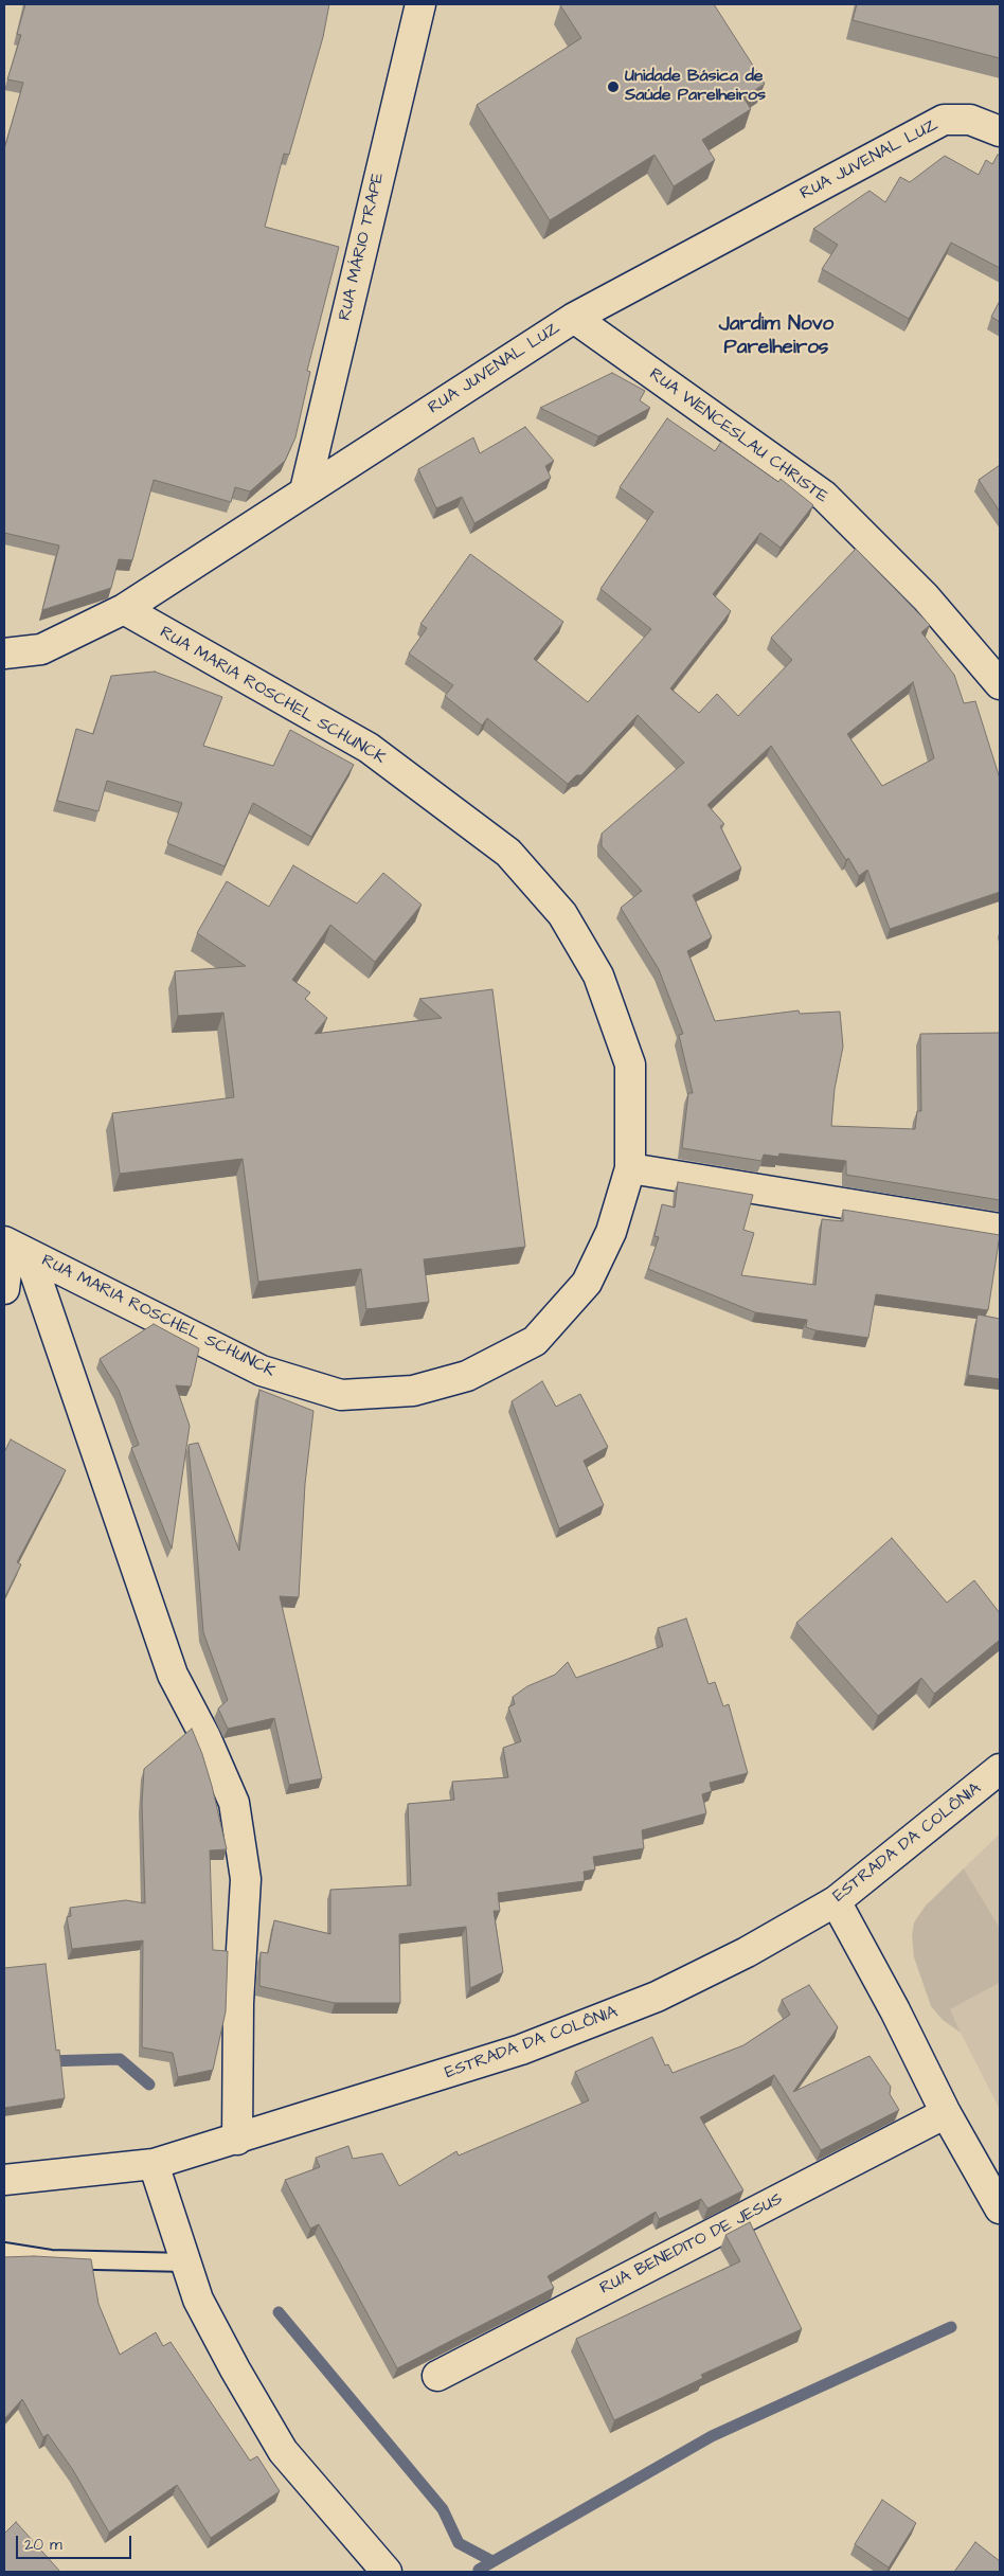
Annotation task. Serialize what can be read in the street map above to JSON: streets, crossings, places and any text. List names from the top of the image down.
{
  "streets": {
    "street": [
      "RUA JUVENAL LUZ",
      "RUA MÁRIO TRAPE",
      "RUA WENCESLAU CHRISTE",
      "RUA MARIA ROSCHEL SCHUNCK",
      "ESTRADA DA COLÔNIA",
      "RUA BENEDITO DE JESUS"
    ]
  },
  "crossings": [
    ["RUA JUVENAL LUZ", "RUA MÁRIO TRAPE"],
    ["RUA JUVENAL LUZ", "RUA WENCESLAU CHRISTE"],
    ["RUA JUVENAL LUZ", "RUA MARIA ROSCHEL SCHUNCK"]
  ],
  "districts": ["Jardim Novo Parelheiros"],
  "places": ["Unidade Básica de Saúde Parelheiros"],
  "scale_bar": "20 m"
}
